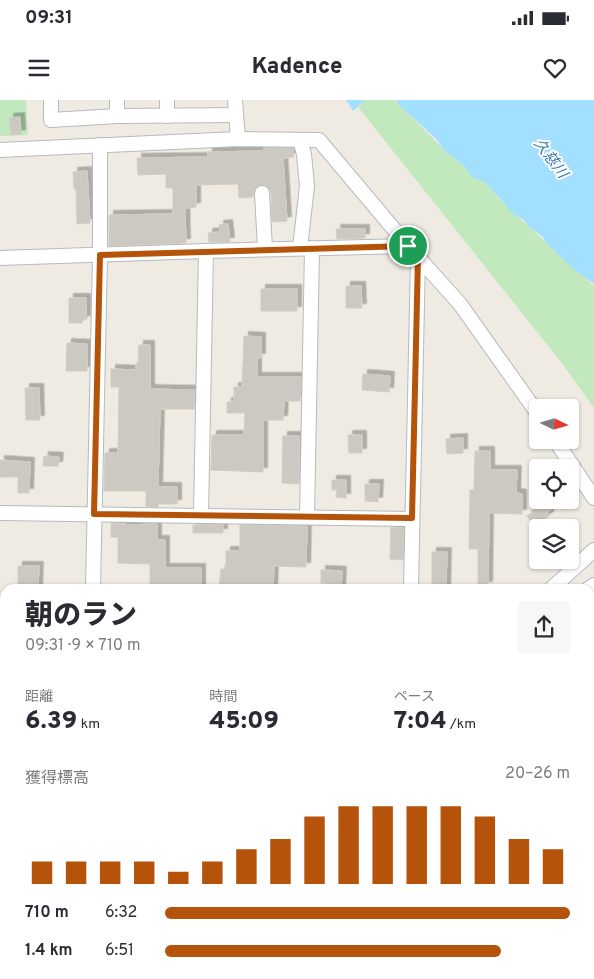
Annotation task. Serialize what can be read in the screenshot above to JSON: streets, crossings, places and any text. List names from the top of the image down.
{
  "water": ["久慈川"],
  "north": "right",
  "page": {
    "status": "09:31",
    "header": "Kadence",
    "heading": ["朝のラン", "09:31 · 9 × 710 m"],
    "stats": [
      ["距離", "6.39 km"],
      ["時間", "45:09"],
      ["ペース", "7:04 /km"]
    ],
    "chart": ["獲得標高", "20–26 m"],
    "list": [
      {
        "name": "710 m",
        "note": "6:32"
      },
      {
        "name": "1.4 km",
        "note": "6:51"
      }
    ]
  }
}
